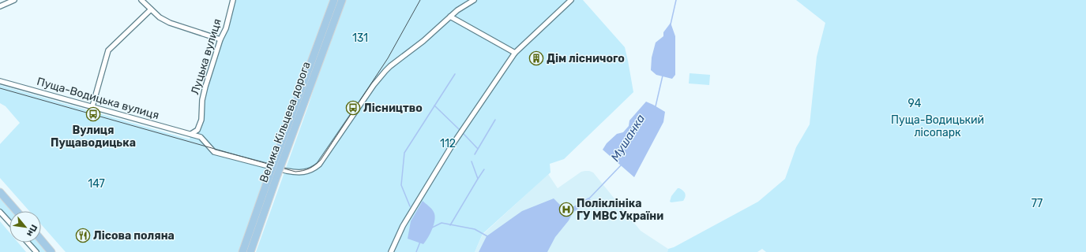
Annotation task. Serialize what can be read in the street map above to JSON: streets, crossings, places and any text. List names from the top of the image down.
{
  "streets": {
    "main road": ["Велика Кільцева дорога"],
    "street": ["Луцька вулиця", "Пуща-Водицька вулиця"]
  },
  "crossings": [
    ["Луцька вулиця", "Пуща-Водицька вулиця"]
  ],
  "water": ["Мушанка"],
  "parks": [
    "131",
    "94",
    "Пуща-Водицький лісопарк",
    "112",
    "147",
    "77"
  ],
  "places": {
    "building": ["Дім лісничого"],
    "bus stop": ["Лісництво", "Вулиця Пущаводицька"],
    "hospital": ["Поліклініка ГУ МВС України"],
    "restaurant": ["Лісова поляна"]
  },
  "north": "bottom right"
}
